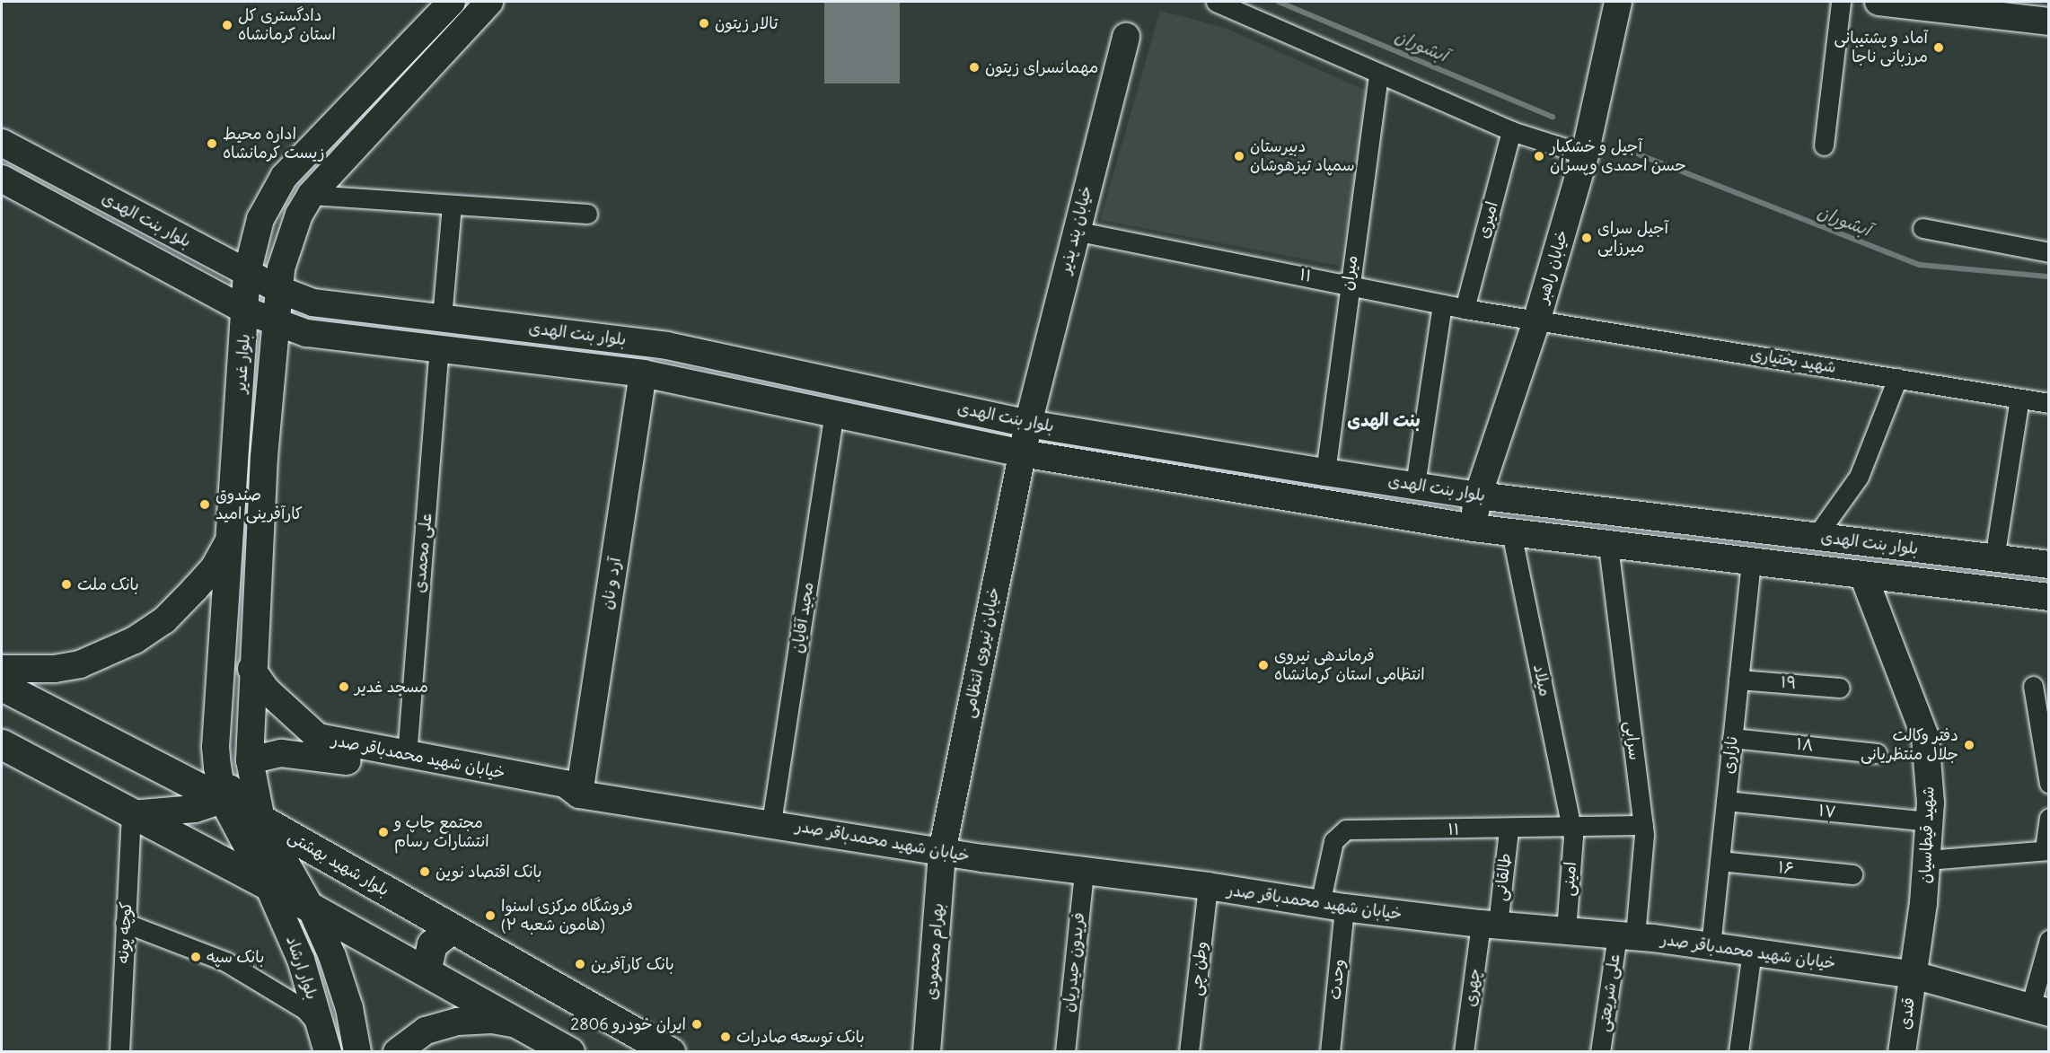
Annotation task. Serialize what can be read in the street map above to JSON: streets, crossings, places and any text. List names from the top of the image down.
{
  "streets": {
    "main road": [
      "بلوار بنت الهدی",
      "خیابان پند پذیر",
      "خیابان راهبر",
      "بلوار غدیر",
      "آرد و نان",
      "خیابان نیروی انتظامی",
      "خیابان شهید محمدباقر صدر",
      "شهید قیطاسیان",
      "بلوار شهید بهشتی",
      "بهرام محمودی",
      "بلوار ارشاد",
      "قندی"
    ],
    "street": [
      "امیری",
      "میران",
      "۱۱",
      "شهید بختیاری",
      "علی محمدی",
      "مجید آقایان",
      "میلاد",
      "۱۹",
      "سرابی",
      "۱۸",
      "نازاری",
      "۱۷",
      "۱۶",
      "طالقانی",
      "امینی",
      "کوچه پونه",
      "فریدون حیدریان",
      "وطن چی",
      "وحدت",
      "چهری",
      "علی شریعتی"
    ]
  },
  "crossings": [
    ["بلوار بنت الهدی", "خیابان پند پذیر"],
    ["بلوار بنت الهدی", "خیابان راهبر"],
    ["بلوار بنت الهدی", "میران"],
    ["بلوار بنت الهدی", "بلوار غدیر"],
    ["بلوار بنت الهدی", "علی محمدی"],
    ["بلوار بنت الهدی", "آرد و نان"],
    ["بلوار بنت الهدی", "مجید آقایان"],
    ["بلوار بنت الهدی", "خیابان نیروی انتظامی"],
    ["بلوار بنت الهدی", "میلاد"],
    ["بلوار بنت الهدی", "سرابی"],
    ["بلوار بنت الهدی", "نازاری"],
    ["بلوار بنت الهدی", "شهید قیطاسیان"],
    ["امیری", "۱۱"],
    ["خیابان پند پذیر", "۱۱"],
    ["خیابان پند پذیر", "خیابان نیروی انتظامی"],
    ["خیابان راهبر", "۱۱"],
    ["خیابان راهبر", "شهید بختیاری"],
    ["میران", "۱۱"],
    ["۱۱", "شهید بختیاری"],
    ["۱۱", "میلاد"],
    ["۱۱", "سرابی"],
    ["۱۱", "خیابان شهید محمدباقر صدر"],
    ["۱۱", "طالقانی"],
    ["۱۱", "امینی"],
    ["۱۱", "وحدت"],
    ["بلوار غدیر", "خیابان شهید محمدباقر صدر"],
    ["بلوار غدیر", "بلوار شهید بهشتی"],
    ["بلوار غدیر", "بلوار ارشاد"],
    ["علی محمدی", "خیابان شهید محمدباقر صدر"],
    ["آرد و نان", "خیابان شهید محمدباقر صدر"],
    ["مجید آقایان", "خیابان شهید محمدباقر صدر"],
    ["خیابان نیروی انتظامی", "خیابان شهید محمدباقر صدر"],
    ["خیابان نیروی انتظامی", "بهرام محمودی"],
    ["میلاد", "امینی"],
    ["۱۹", "نازاری"],
    ["سرابی", "خیابان شهید محمدباقر صدر"],
    ["سرابی", "علی شریعتی"],
    ["۱۸", "نازاری"],
    ["نازاری", "خیابان شهید محمدباقر صدر"],
    ["نازاری", "۱۷"],
    ["نازاری", "۱۶"],
    ["خیابان شهید محمدباقر صدر", "شهید قیطاسیان"],
    ["خیابان شهید محمدباقر صدر", "طالقانی"],
    ["خیابان شهید محمدباقر صدر", "امینی"],
    ["خیابان شهید محمدباقر صدر", "بهرام محمودی"],
    ["خیابان شهید محمدباقر صدر", "فریدون حیدریان"],
    ["خیابان شهید محمدباقر صدر", "وطن چی"],
    ["خیابان شهید محمدباقر صدر", "وحدت"],
    ["خیابان شهید محمدباقر صدر", "چهری"],
    ["خیابان شهید محمدباقر صدر", "علی شریعتی"],
    ["خیابان شهید محمدباقر صدر", "قندی"],
    ["۱۷", "شهید قیطاسیان"],
    ["شهید قیطاسیان", "قندی"],
    ["بلوار شهید بهشتی", "بلوار ارشاد"],
    ["طالقانی", "چهری"]
  ],
  "districts": ["بنت الهدی"],
  "water": ["آبشوران"],
  "places": [
    "تالار زیتون",
    "دادگستری کل استان کرمانشاه",
    "آماد و پشتیبانی مرزبانی ناجا",
    "مهمانسرای زیتون",
    "اداره محیط زیست کرمانشاه",
    "دبیرستان سمپاد تیزهوشان",
    "آجیل و خشکبار حسن احمدی وپسران",
    "آجیل سرای میرزایی",
    "صندوق کارآفرینی امید",
    "بانک ملت",
    "فرماندهی نیروی انتظامی استان کرمانشاه",
    "مسجد غدیر",
    "دفتر وکالت جلال منتظریانی",
    "مجتمع چاپ و انتشارات رسام",
    "بانک اقتصاد نوین",
    "فروشگاه مرکزی اسنوا (هامون شعبه ۲)",
    "بانک سپه",
    "بانک کارآفرین",
    "ایران خودرو 2806",
    "بانک توسعه صادرات"
  ]
}
